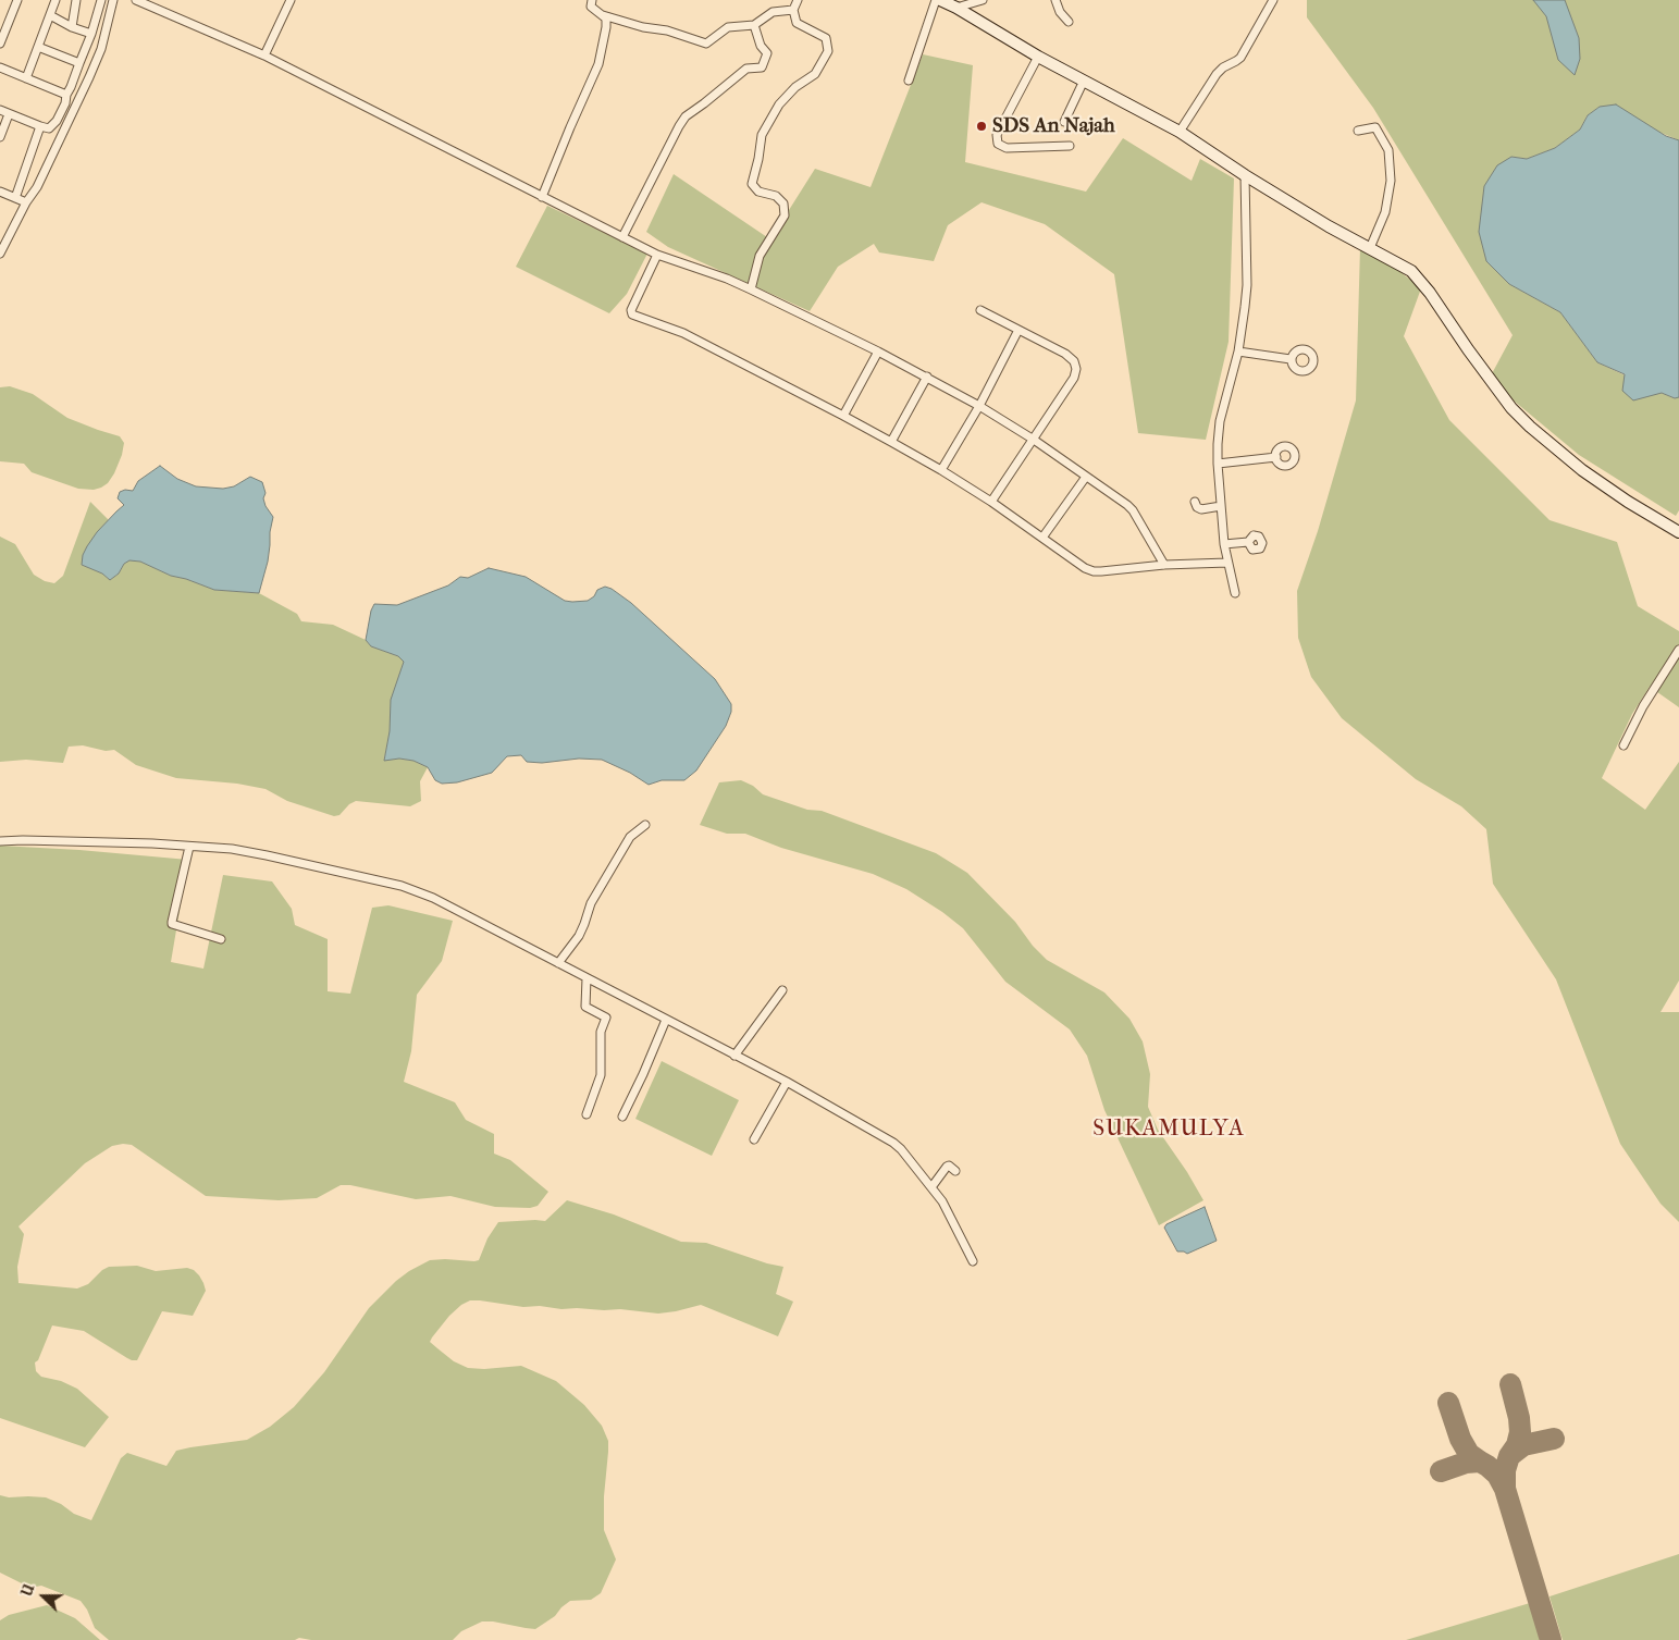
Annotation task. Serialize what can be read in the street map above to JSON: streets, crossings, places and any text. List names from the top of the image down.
{
  "districts": ["SUKAMULYA"],
  "places": ["SDS An Najah"],
  "north": "left"
}
